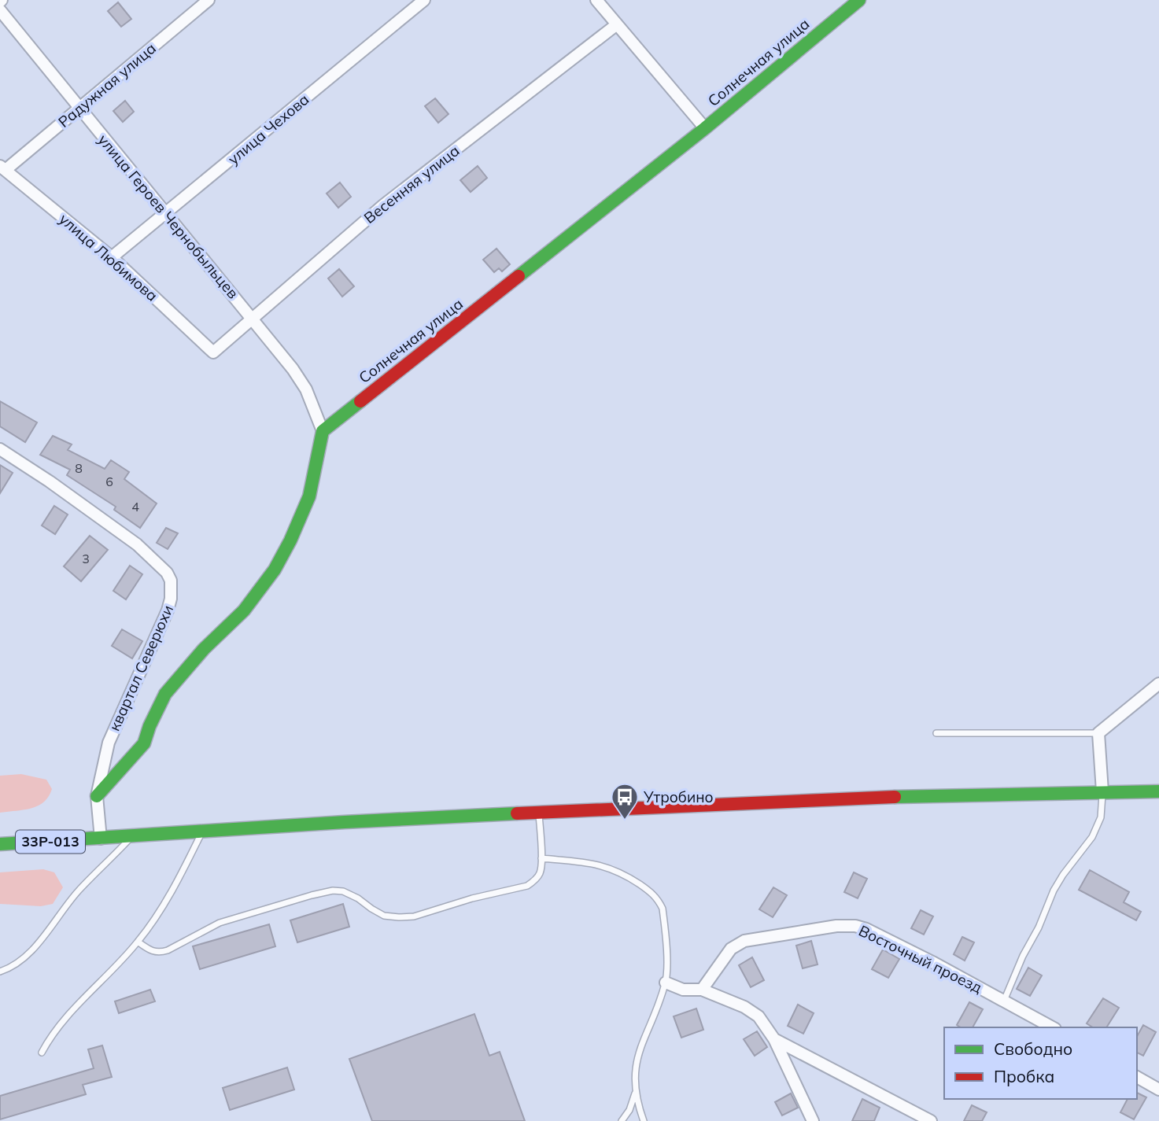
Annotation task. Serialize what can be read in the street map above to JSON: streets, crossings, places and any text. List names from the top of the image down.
{
  "streets": {
    "main road": ["Солнечная улица", "33Р-013"],
    "street": [
      "Радужная улица",
      "улица Чехова",
      "Весенняя улица",
      "улица Героев Чернобыльцев",
      "улица Любимова",
      "квартал Северюхи",
      "Восточный проезд"
    ]
  },
  "crossings": [
    ["Солнечная улица", "улица Героев Чернобыльцев"],
    ["Радужная улица", "улица Героев Чернобыльцев"],
    ["Радужная улица", "улица Любимова"],
    ["улица Чехова", "улица Героев Чернобыльцев"],
    ["улица Чехова", "улица Любимова"],
    ["Весенняя улица", "улица Героев Чернобыльцев"],
    ["Весенняя улица", "улица Любимова"],
    ["квартал Северюхи", "33Р-013"]
  ],
  "places": {
    "bus stop": ["Утробино"]
  },
  "house_numbers": [
    "8",
    "6",
    "4",
    "3"
  ],
  "legend": ["Свободно", "Пробка"]
}
